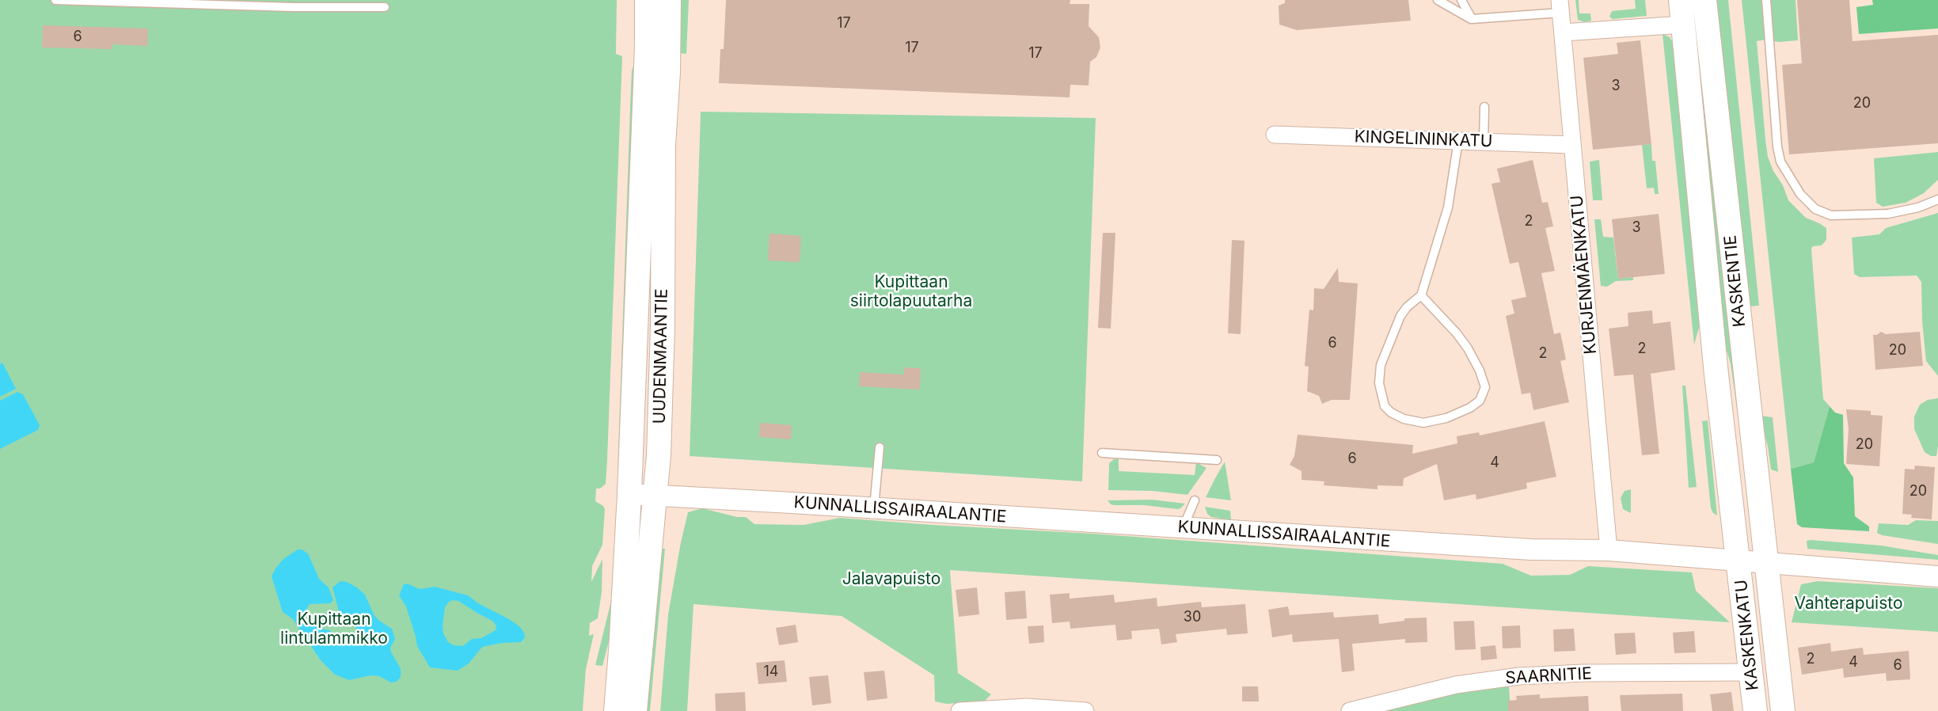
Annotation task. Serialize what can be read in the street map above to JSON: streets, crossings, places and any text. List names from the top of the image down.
{
  "streets": {
    "main road": ["KASKENTIE", "UUDENMAANTIE", "KASKENKATU"],
    "street": [
      "KINGELININKATU",
      "KURJENMÄENKATU",
      "KUNNALLISSAIRAALANTIE",
      "SAARNITIE"
    ]
  },
  "crossings": [
    ["KINGELININKATU", "KURJENMÄENKATU"],
    ["KURJENMÄENKATU", "KUNNALLISSAIRAALANTIE"],
    ["KASKENTIE", "KUNNALLISSAIRAALANTIE"],
    ["KASKENTIE", "KASKENKATU"],
    ["UUDENMAANTIE", "KUNNALLISSAIRAALANTIE"],
    ["KUNNALLISSAIRAALANTIE", "KASKENKATU"],
    ["KASKENKATU", "SAARNITIE"]
  ],
  "parks": [
    "Kupittaan siirtolapuutarha",
    "Jalavapuisto",
    "Vahterapuisto",
    "Kupittaan lintulammikko"
  ],
  "house_numbers": [
    "17",
    "6",
    "17",
    "17",
    "3",
    "20",
    "2",
    "3",
    "6",
    "2",
    "20",
    "2",
    "20",
    "6",
    "4",
    "20",
    "30",
    "2",
    "4",
    "6",
    "14"
  ]
}
